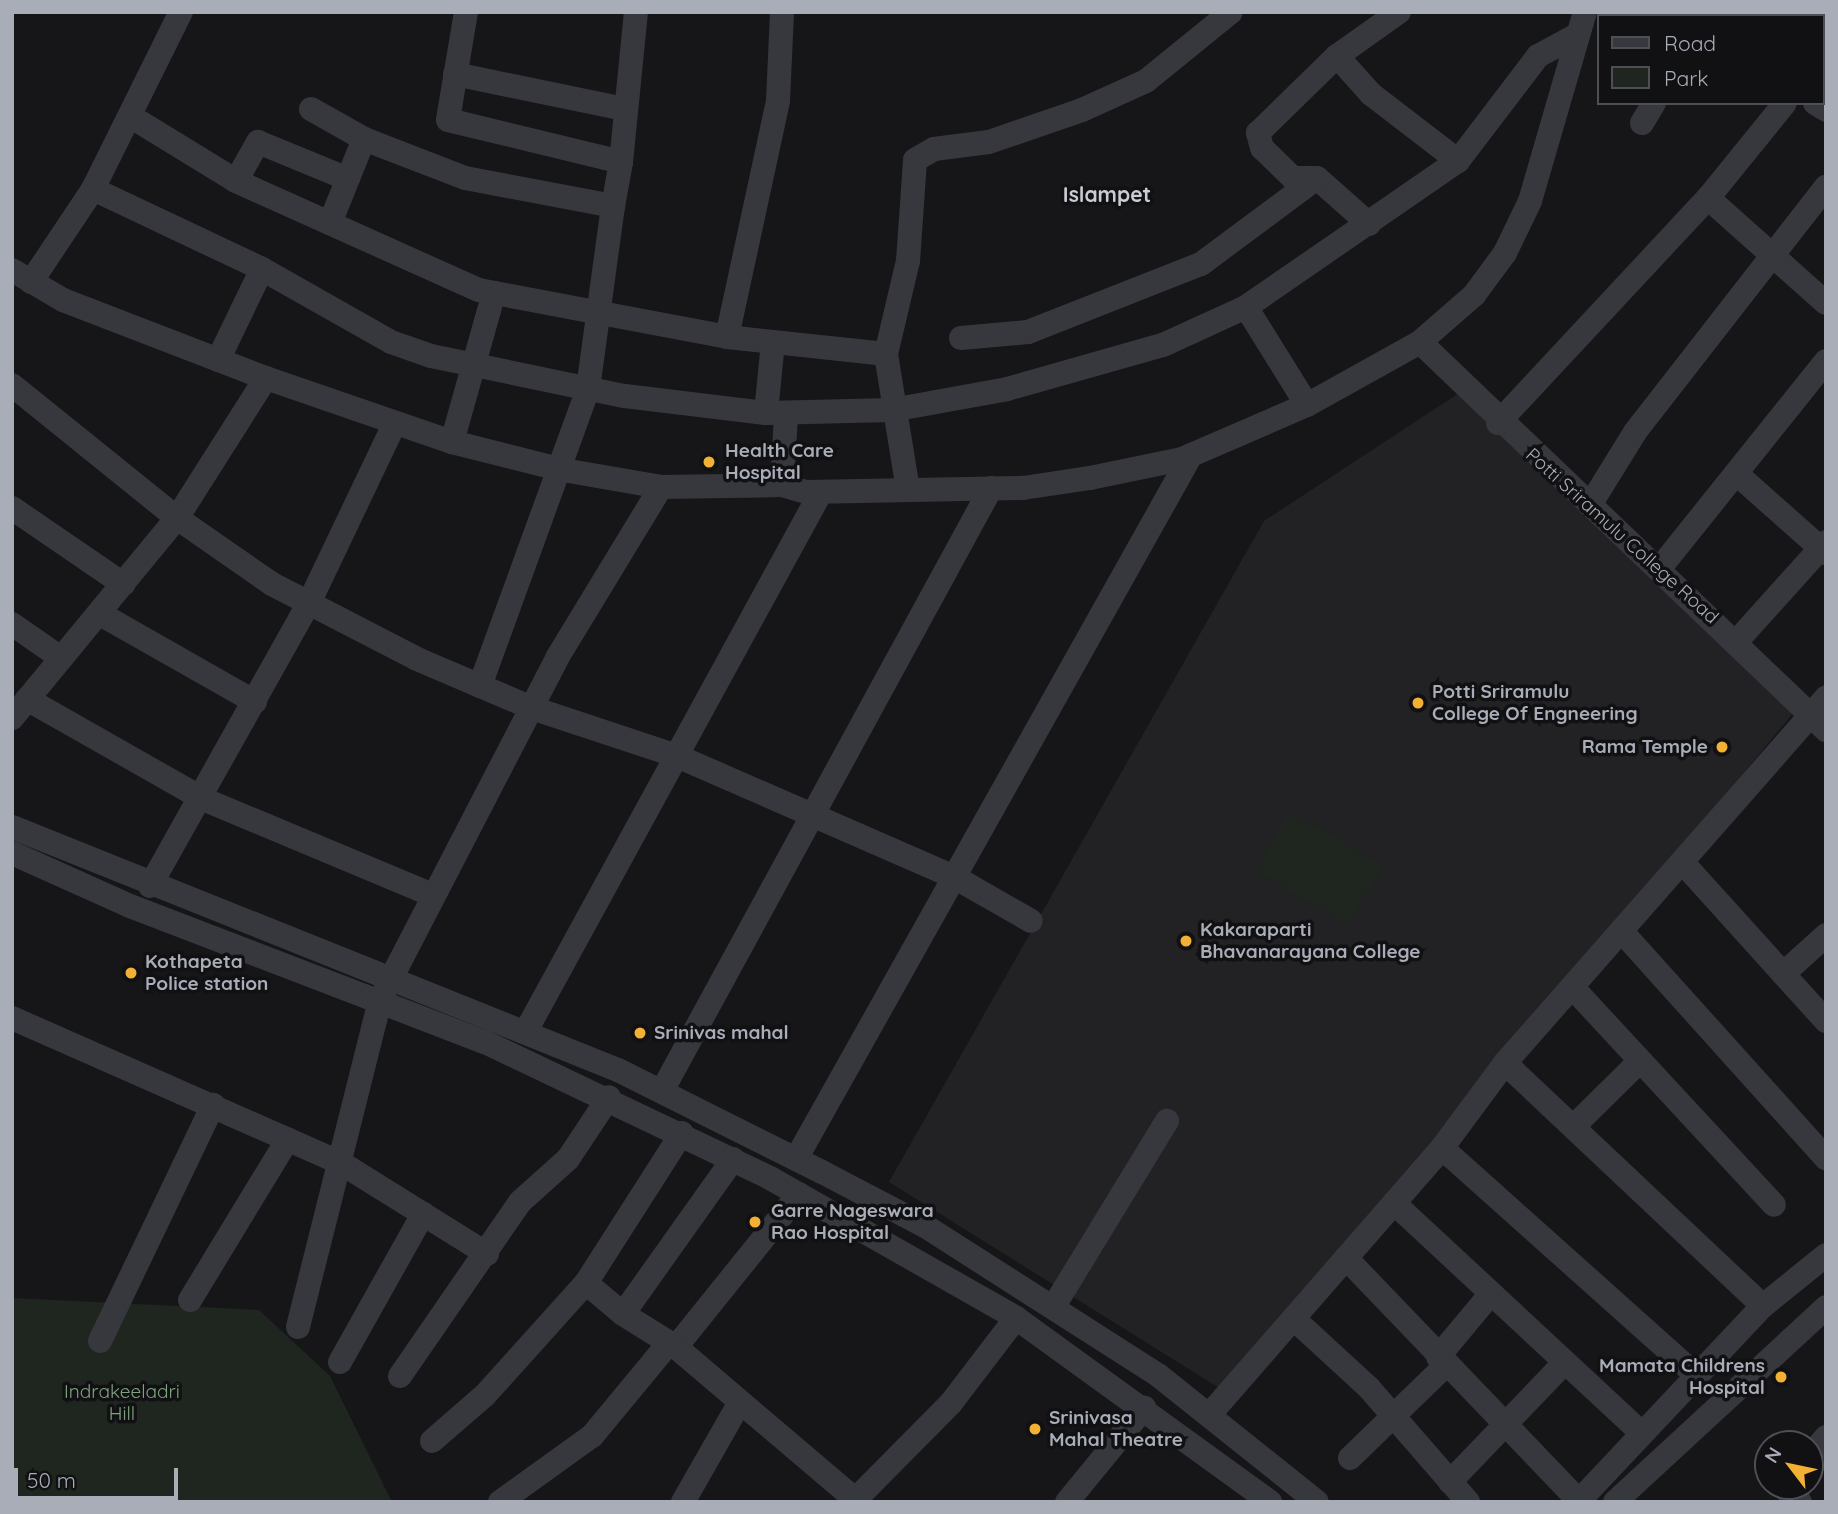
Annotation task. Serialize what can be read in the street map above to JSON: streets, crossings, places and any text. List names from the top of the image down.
{
  "streets": {
    "street": ["Potti Sriramulu College Road"]
  },
  "districts": ["Islampet"],
  "parks": ["Indrakeeladri Hill"],
  "places": [
    "Health Care Hospital",
    "Potti Sriramulu College Of Engneering",
    "Rama Temple",
    "Kakaraparti Bhavanarayana College",
    "Kothapeta Police station",
    "Srinivas mahal",
    "Garre Nageswara Rao Hospital",
    "Mamata Childrens Hospital",
    "Srinivasa Mahal Theatre"
  ],
  "legend": ["Road", "Park"],
  "scale_bar": "50 m",
  "north": "top left"
}
